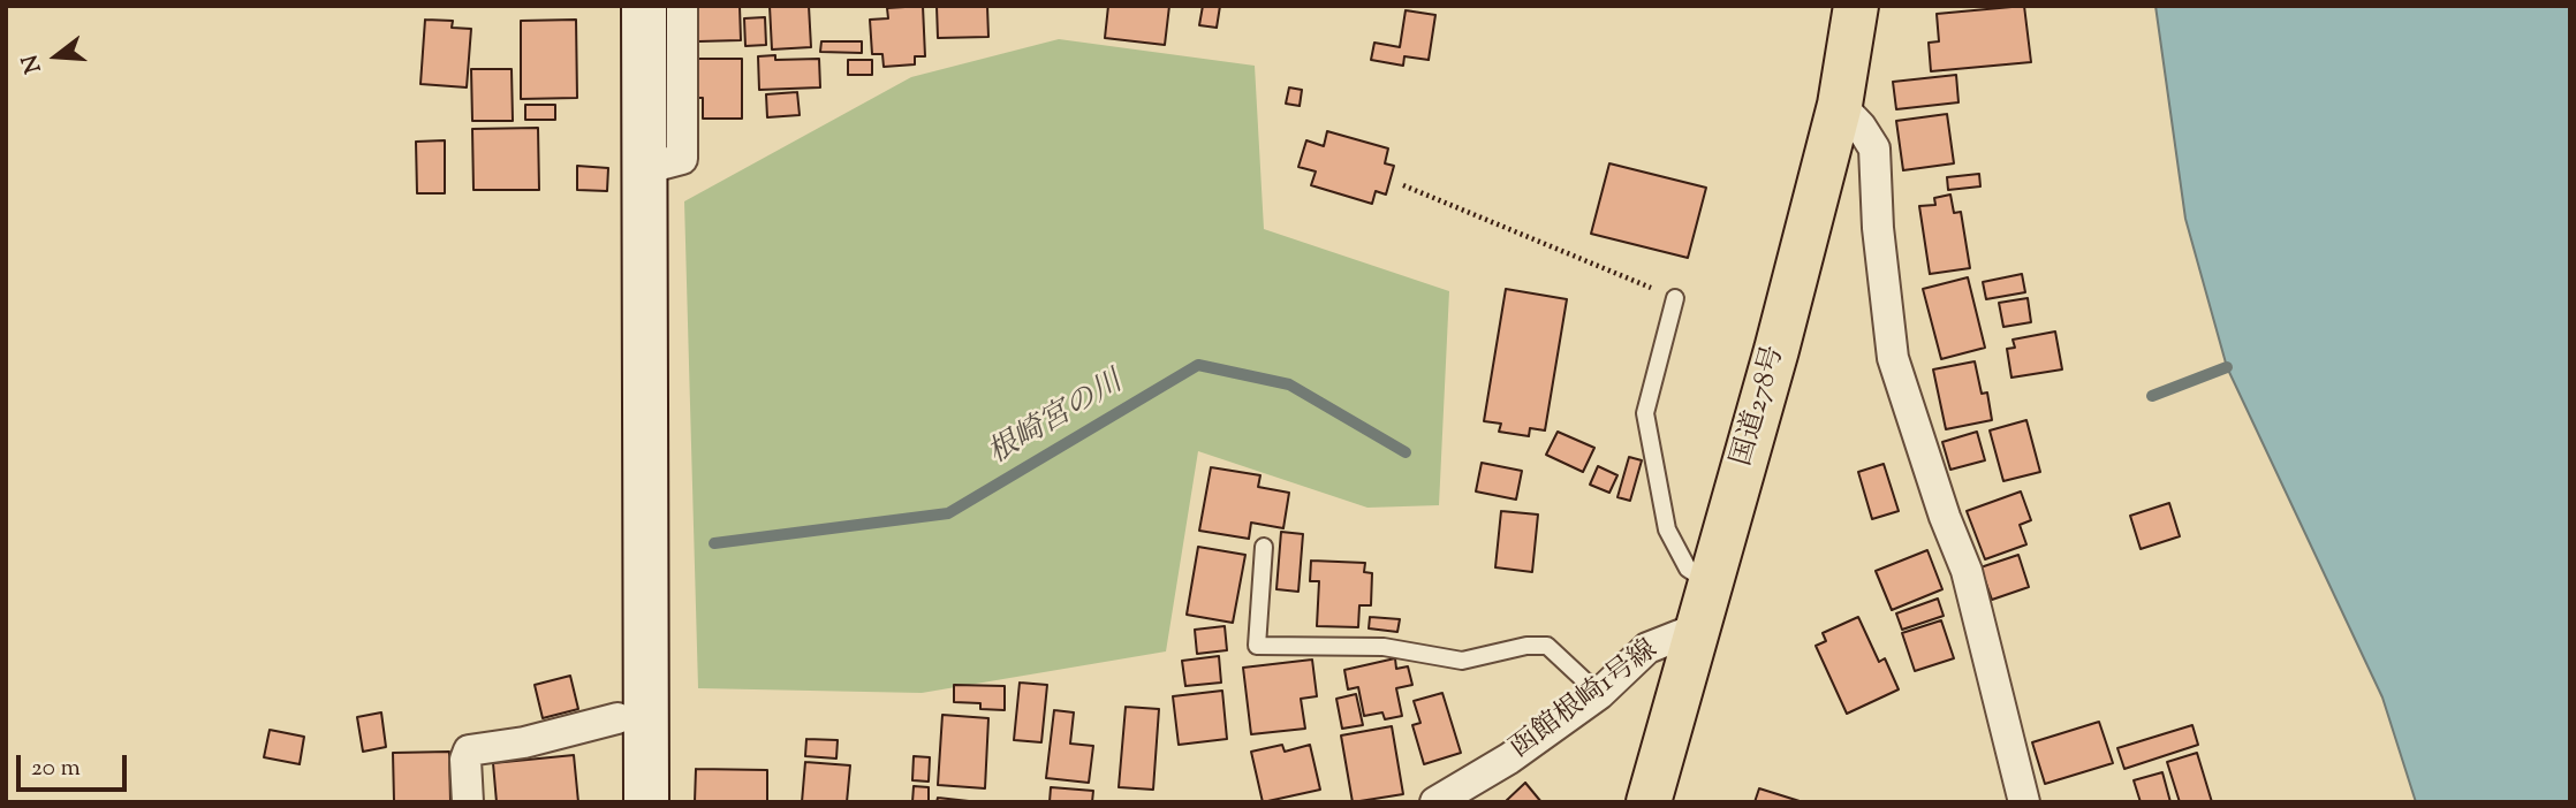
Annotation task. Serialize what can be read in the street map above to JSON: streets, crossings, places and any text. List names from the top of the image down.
{
  "streets": {
    "highway": ["国道278号"],
    "street": ["函館根崎1号線"]
  },
  "crossings": [
    ["国道278号", "函館根崎1号線"]
  ],
  "water": ["根崎宮の川"],
  "scale_bar": "20 m",
  "north": "left"
}
